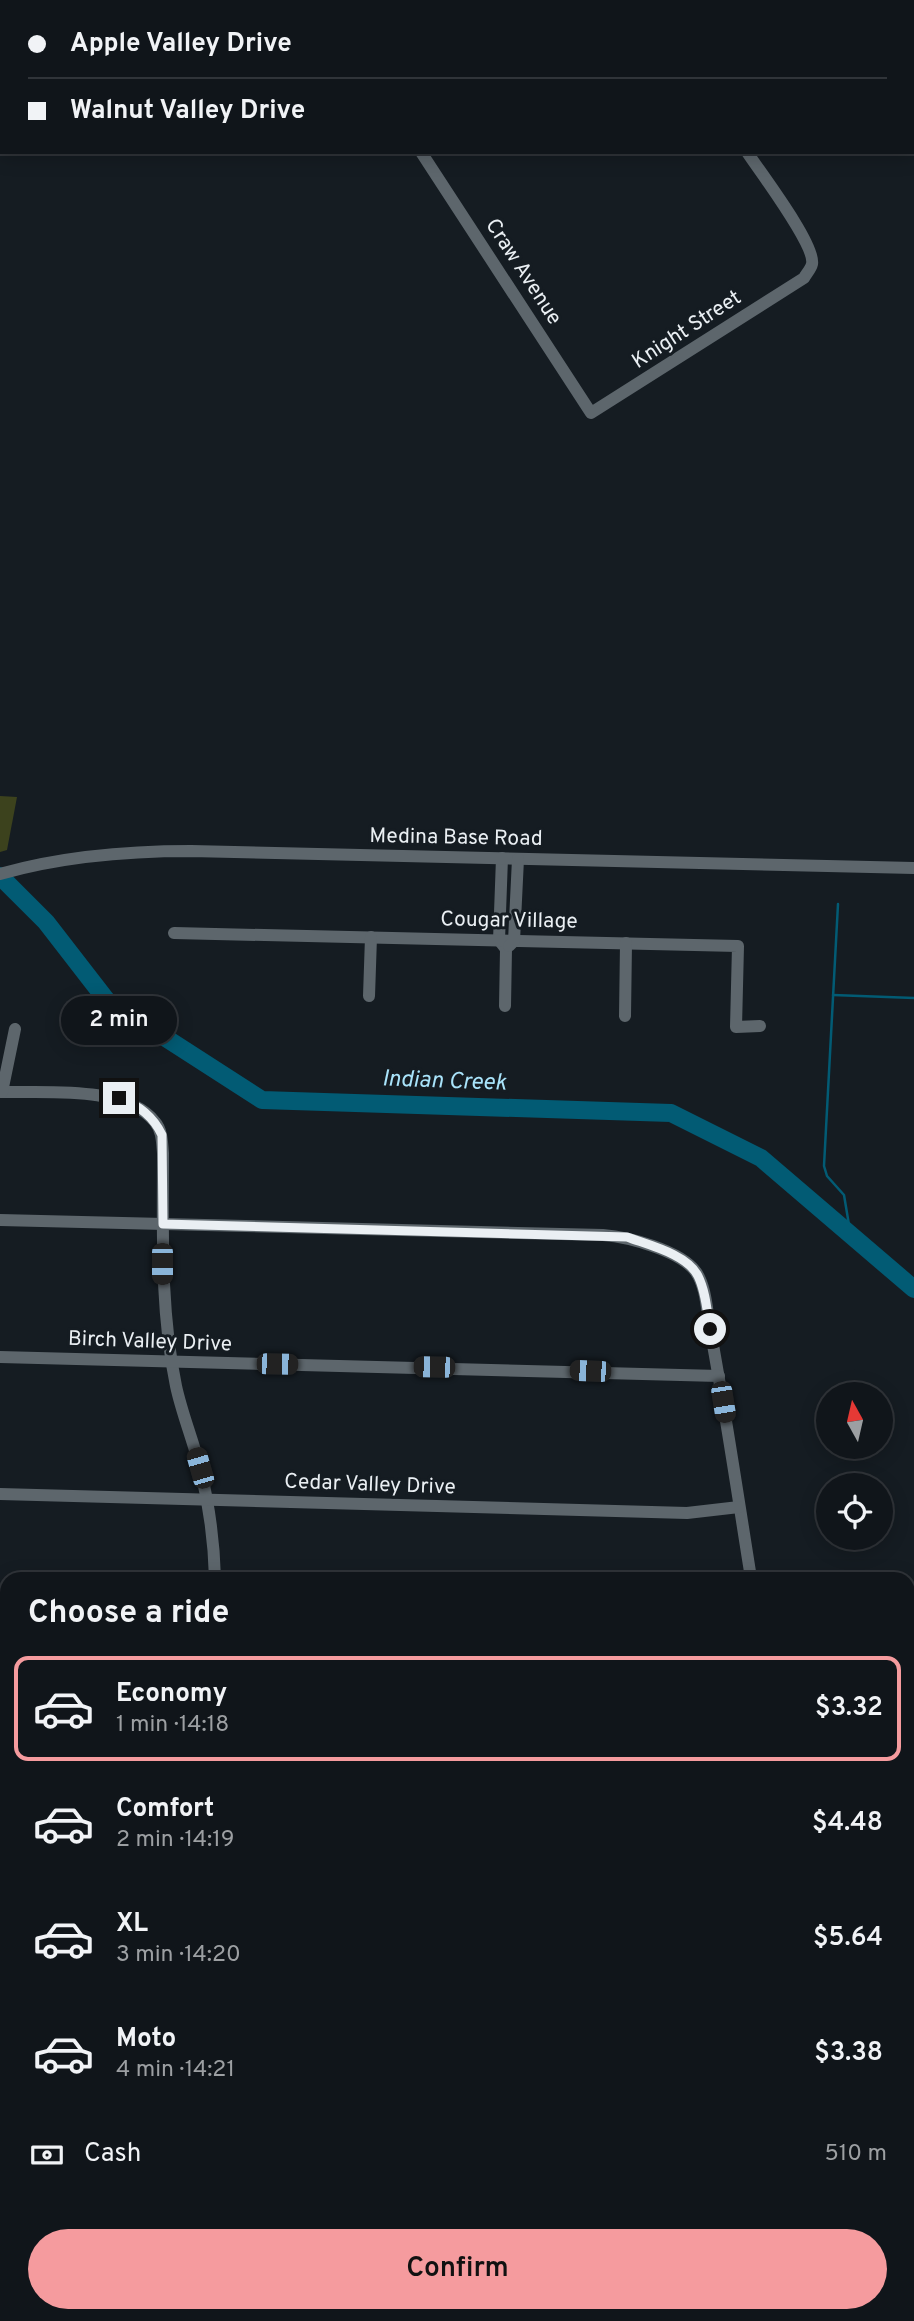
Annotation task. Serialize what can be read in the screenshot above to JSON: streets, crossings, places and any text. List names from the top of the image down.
{
  "streets": {
    "street": [
      "Craw Avenue",
      "Knight Street",
      "Medina Base Road",
      "Cougar Village",
      "Birch Valley Drive",
      "Cedar Valley Drive"
    ]
  },
  "crossings": [
    ["Craw Avenue", "Knight Street"]
  ],
  "water": ["Indian Creek"],
  "north": "top",
  "page": {
    "banner": ["Apple Valley Drive", "Walnut Valley Drive"],
    "bubble": "2 min",
    "heading": "Choose a ride",
    "list": [
      {
        "name": "Economy",
        "note": "1 min · 14:18",
        "value": "$3.32"
      },
      {
        "name": "Comfort",
        "note": "2 min · 14:19",
        "value": "$4.48"
      },
      {
        "name": "XL",
        "note": "3 min · 14:20",
        "value": "$5.64"
      },
      {
        "name": "Moto",
        "note": "4 min · 14:21",
        "value": "$3.38"
      }
    ],
    "pay": ["Cash", "510 m"],
    "buttons": "Confirm"
  }
}
